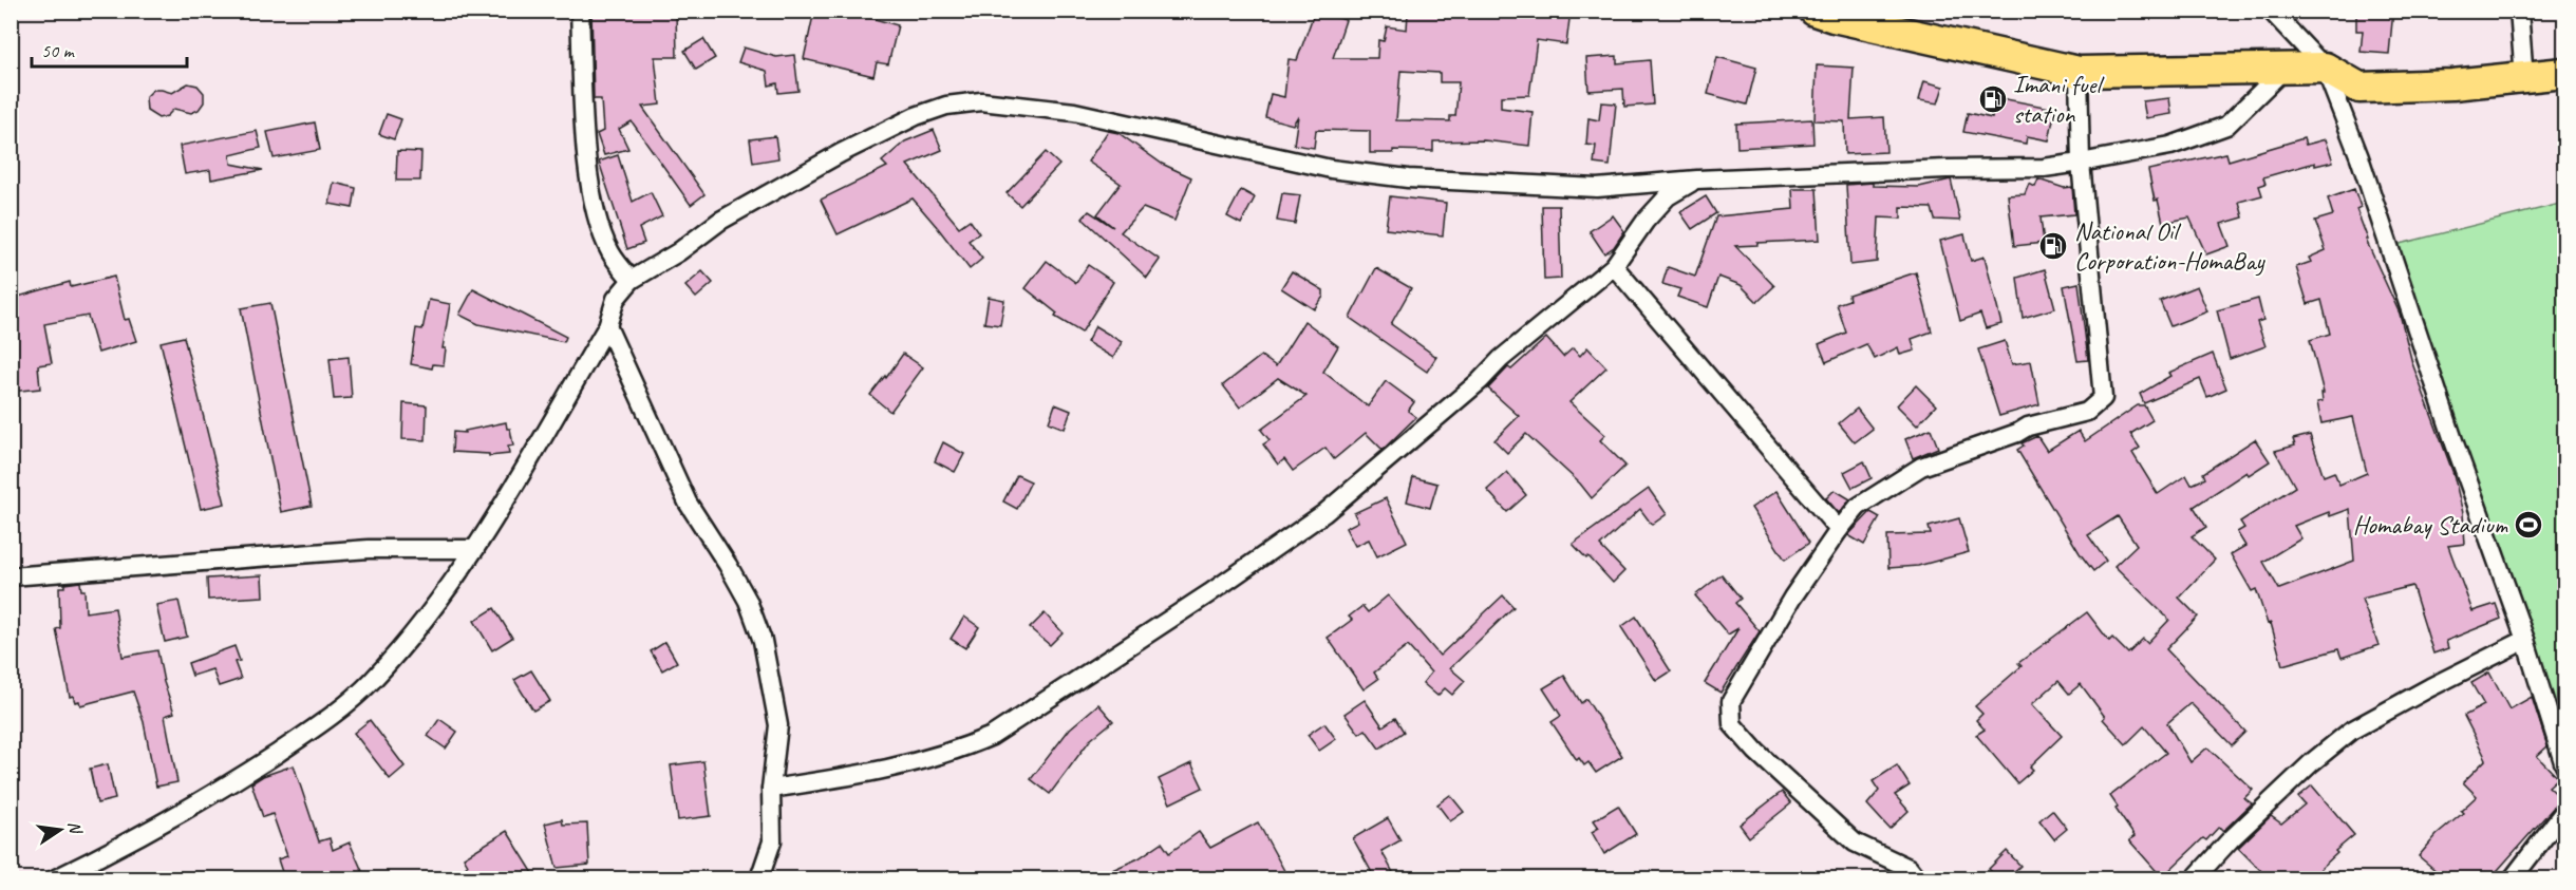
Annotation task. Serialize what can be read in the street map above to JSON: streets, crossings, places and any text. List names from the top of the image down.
{
  "places": {
    "fuel station": ["Imani fuel station", "National Oil Corporation-HomaBay"],
    "sports": ["Homabay Stadium"]
  },
  "scale_bar": "50 m",
  "north": "right"
}
